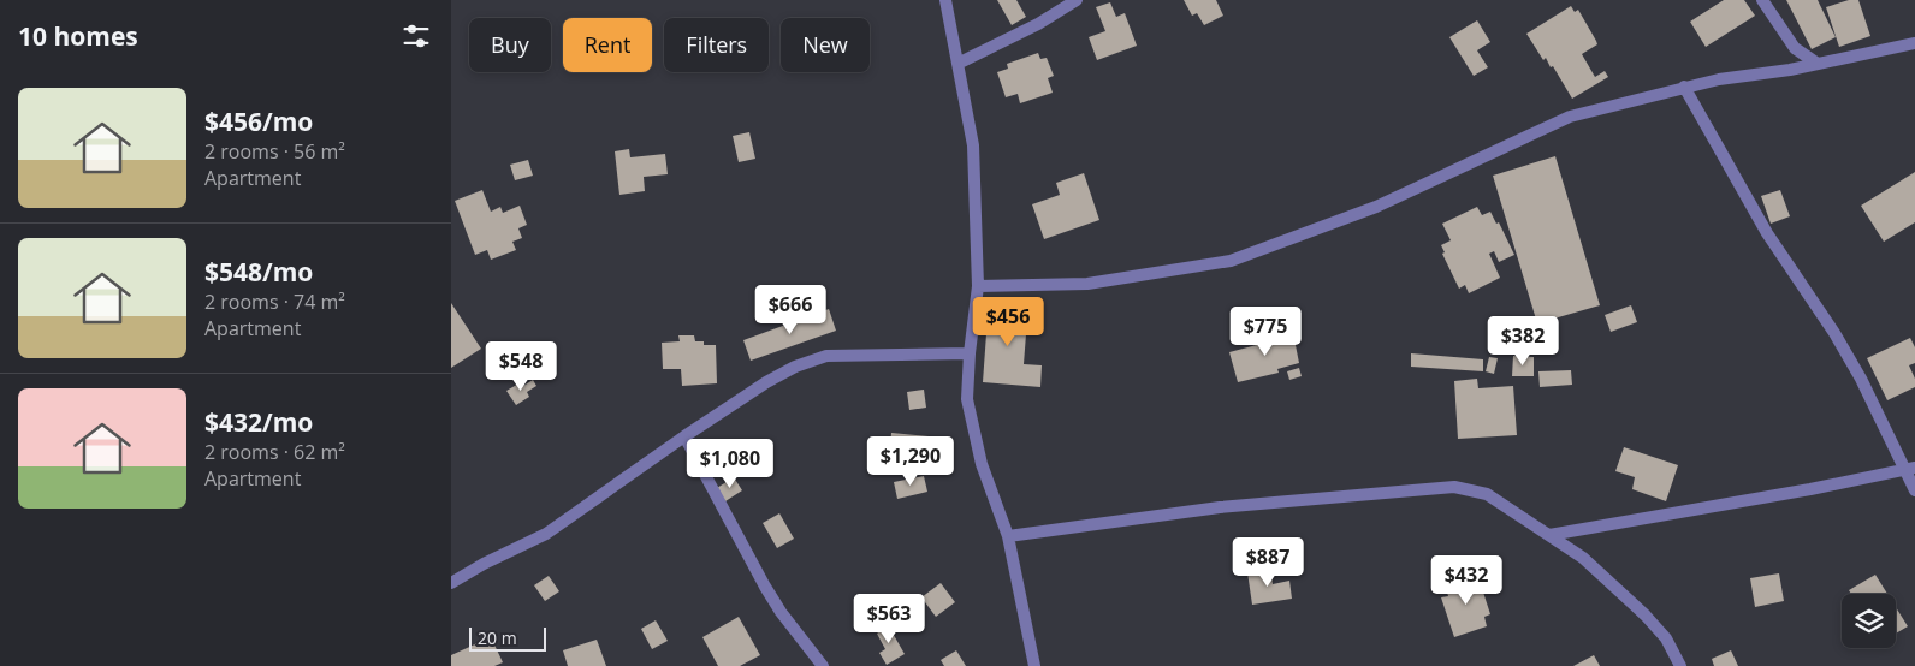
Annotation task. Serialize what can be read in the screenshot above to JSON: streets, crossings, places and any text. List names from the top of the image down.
{
  "scale_bar": "20 m",
  "page": {
    "heading": "10 homes",
    "chip": [
      "Buy",
      "Rent",
      "Filters",
      "New"
    ],
    "list": [
      {
        "name": "$456/mo",
        "note": "2 rooms · 56 m² · Apartment"
      },
      {
        "name": "$548/mo",
        "note": "2 rooms · 74 m² · Apartment"
      },
      {
        "name": "$432/mo",
        "note": "2 rooms · 62 m² · Apartment"
      }
    ],
    "price": [
      "$666",
      "$456",
      "$775",
      "$382",
      "$548",
      "$1,290",
      "$1,080",
      "$887",
      "$432",
      "$563"
    ],
    "scale": "20 m"
  }
}
